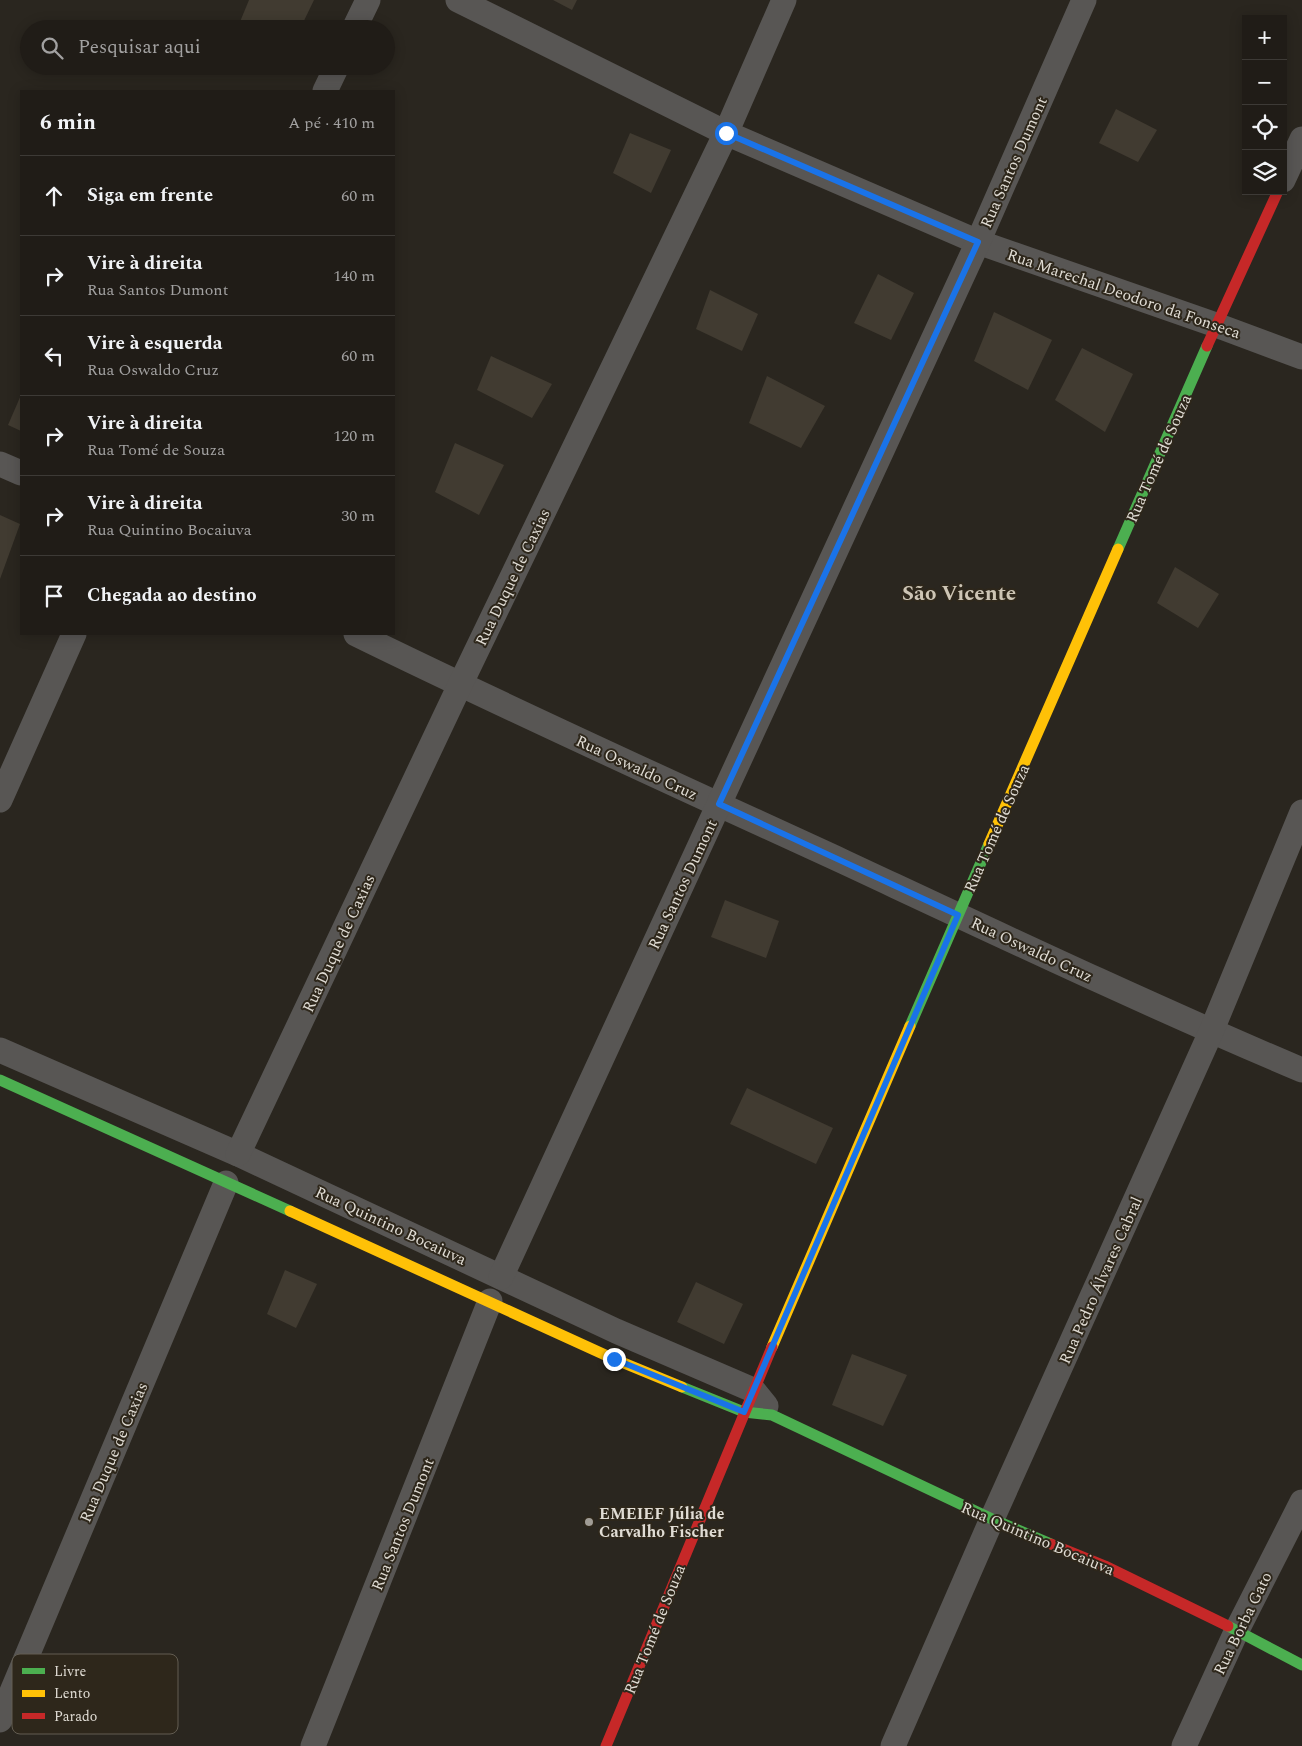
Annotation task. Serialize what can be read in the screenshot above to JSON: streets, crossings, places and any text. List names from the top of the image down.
{
  "streets": {
    "street": [
      "Rua Santos Dumont",
      "Rua Marechal Deodoro da Fonseca",
      "Rua Tomé de Souza",
      "Rua Duque de Caxias",
      "Rua Oswaldo Cruz",
      "Rua Quintino Bocaiuva",
      "Rua Pedro Álvares Cabral",
      "Rua Borba Gato"
    ]
  },
  "crossings": [
    ["Rua Santos Dumont", "Rua Marechal Deodoro da Fonseca"],
    ["Rua Santos Dumont", "Rua Oswaldo Cruz"],
    ["Rua Santos Dumont", "Rua Quintino Bocaiuva"],
    ["Rua Marechal Deodoro da Fonseca", "Rua Tomé de Souza"],
    ["Rua Marechal Deodoro da Fonseca", "Rua Duque de Caxias"],
    ["Rua Tomé de Souza", "Rua Oswaldo Cruz"],
    ["Rua Tomé de Souza", "Rua Quintino Bocaiuva"],
    ["Rua Duque de Caxias", "Rua Oswaldo Cruz"],
    ["Rua Duque de Caxias", "Rua Quintino Bocaiuva"],
    ["Rua Oswaldo Cruz", "Rua Pedro Álvares Cabral"],
    ["Rua Quintino Bocaiuva", "Rua Pedro Álvares Cabral"],
    ["Rua Quintino Bocaiuva", "Rua Borba Gato"]
  ],
  "districts": ["São Vicente"],
  "places": ["EMEIEF Júlia de Carvalho Fischer"],
  "legend": ["Livre", "Lento", "Parado"],
  "page": {
    "map_buttons": ["+", "−"],
    "search": "Pesquisar aqui",
    "heading": ["6 min", "A pé · 410 m"],
    "list": [
      ["Siga em frente", "60 m"],
      ["Vire à direita", "Rua Santos Dumont", "140 m"],
      ["Vire à esquerda", "Rua Oswaldo Cruz", "60 m"],
      ["Vire à direita", "Rua Tomé de Souza", "120 m"],
      ["Vire à direita", "Rua Quintino Bocaiuva", "30 m"],
      "Chegada ao destino"
    ]
  }
}
